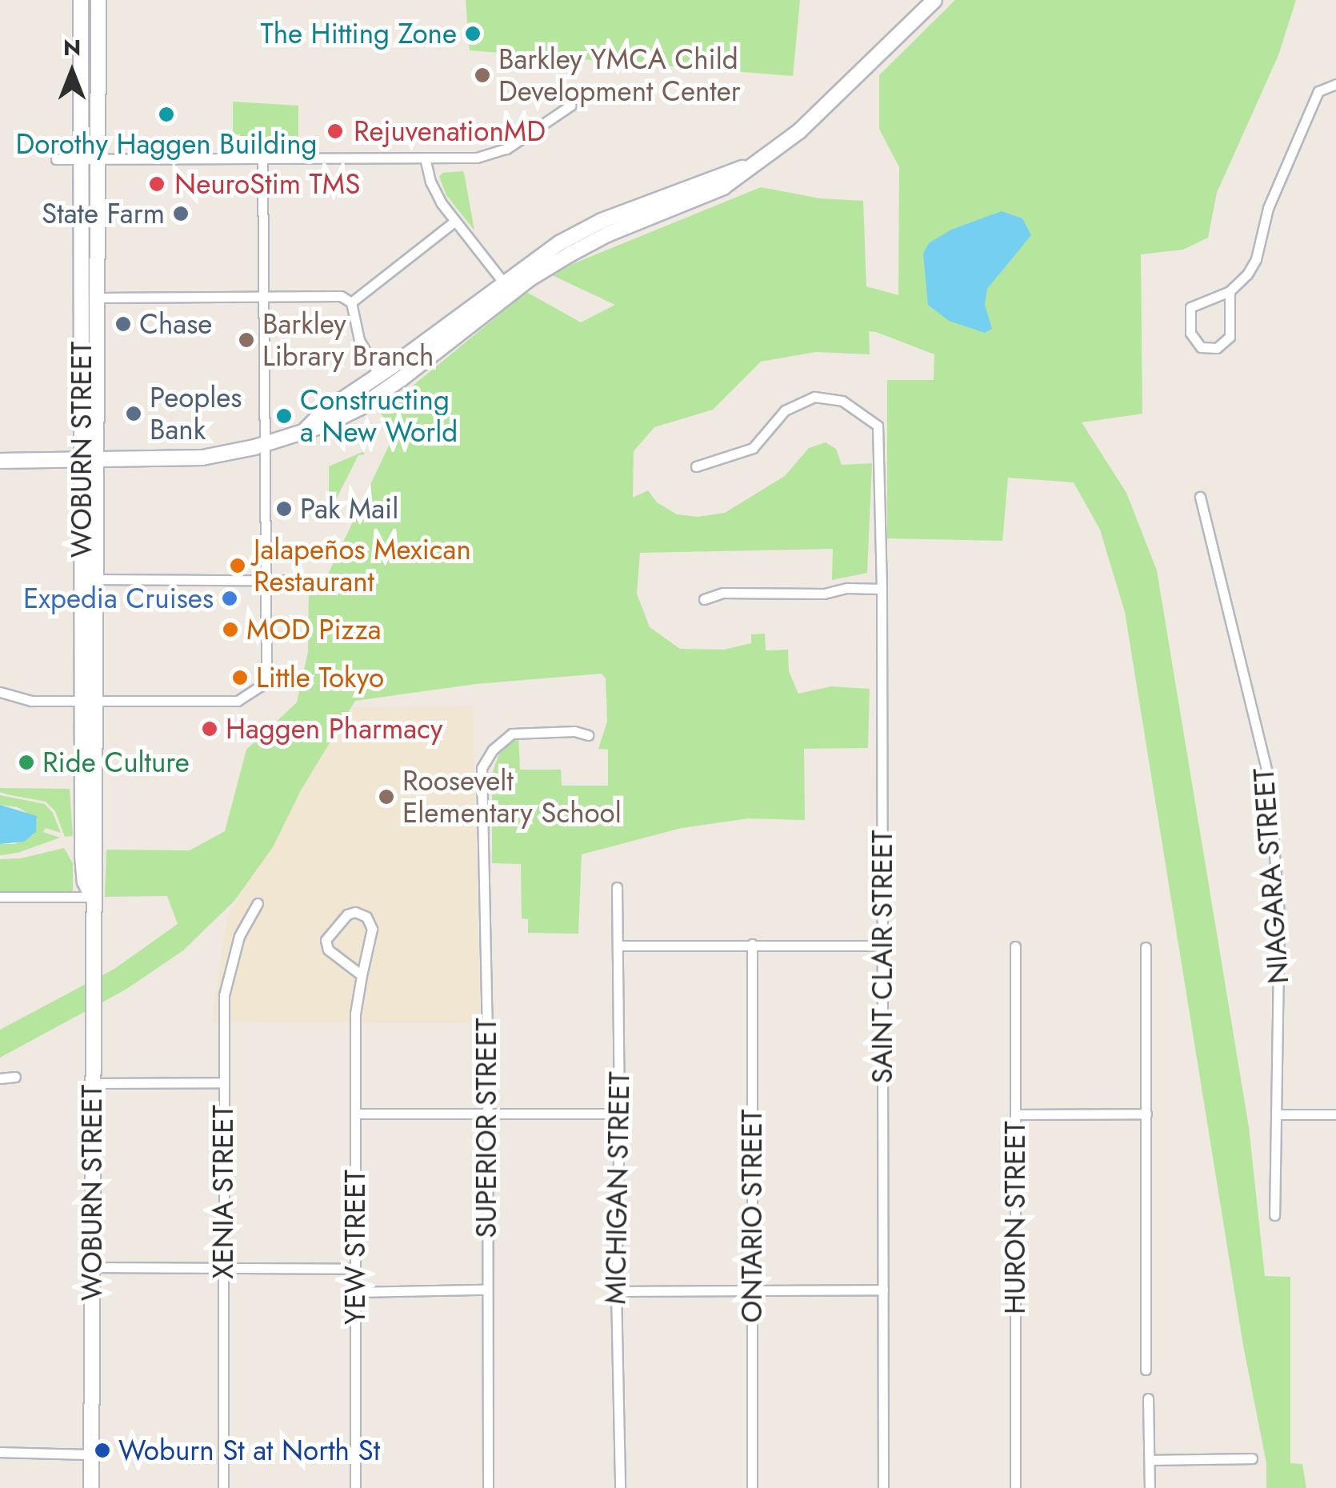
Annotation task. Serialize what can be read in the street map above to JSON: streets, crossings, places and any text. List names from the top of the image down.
{
  "streets": {
    "main road": ["WOBURN STREET"],
    "street": [
      "NIAGARA STREET",
      "SAINT CLAIR STREET",
      "SUPERIOR STREET",
      "MICHIGAN STREET",
      "XENIA STREET",
      "ONTARIO STREET",
      "HURON STREET",
      "YEW STREET"
    ]
  },
  "places": [
    "The Hitting Zone",
    "Barkley YMCA Child Development Center",
    "Dorothy Haggen Building",
    "RejuvenationMD",
    "NeuroStim TMS",
    "State Farm",
    "Chase",
    "Barkley Library Branch",
    "Peoples Bank",
    "Constructing a New World",
    "Pak Mail",
    "Jalapeños Mexican Restaurant",
    "Expedia Cruises",
    "MOD Pizza",
    "Little Tokyo",
    "Haggen Pharmacy",
    "Ride Culture",
    "Roosevelt Elementary School",
    "Woburn St at North St"
  ],
  "north": "top"
}
